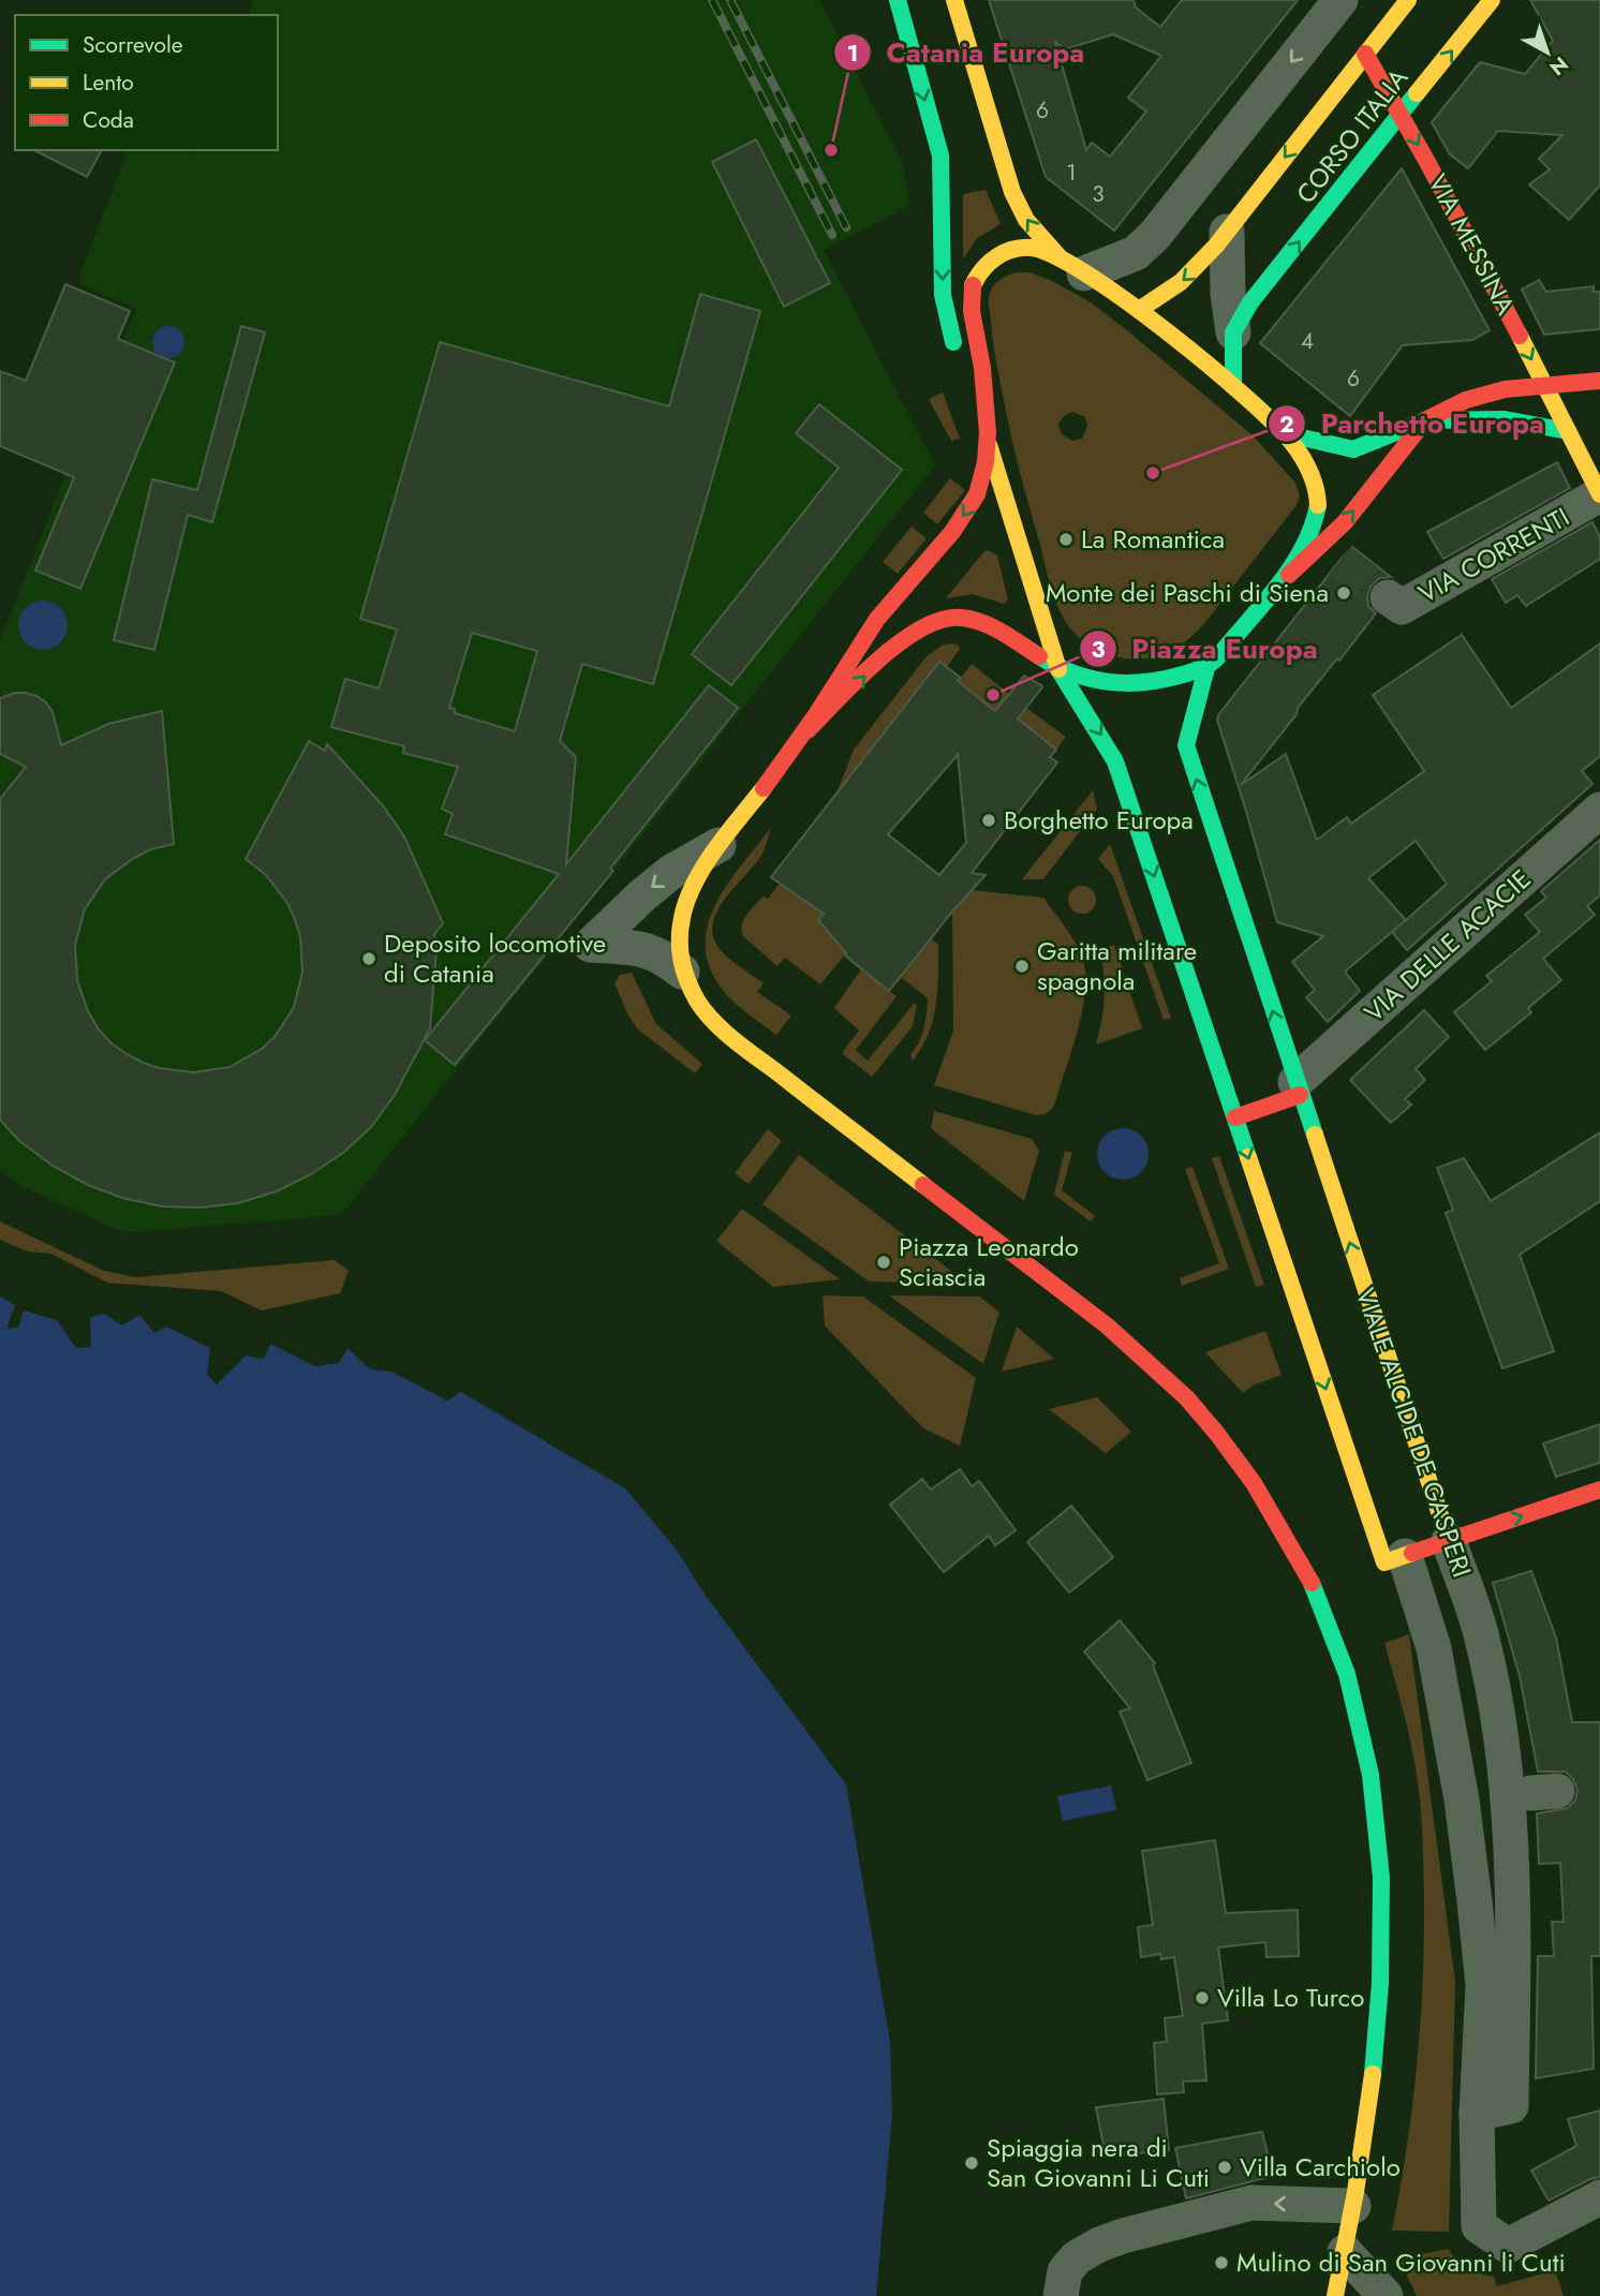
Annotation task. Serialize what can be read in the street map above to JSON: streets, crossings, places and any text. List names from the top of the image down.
{
  "streets": {
    "main road": ["CORSO ITALIA", "VIA MESSINA", "VIALE ALCIDE DE GASPERI"],
    "street": ["VIA CORRENTI", "VIA DELLE ACACIE"]
  },
  "crossings": [
    ["CORSO ITALIA", "VIA MESSINA"],
    ["VIA MESSINA", "VIA CORRENTI"],
    ["VIA DELLE ACACIE", "VIALE ALCIDE DE GASPERI"]
  ],
  "one_way": ["VIA MESSINA"],
  "places": [
    "Catania Europa",
    "Parchetto Europa",
    "La Romantica",
    "Monte dei Paschi di Siena",
    "Piazza Europa",
    "Borghetto Europa",
    "Deposito locomotive di Catania",
    "Garitta militare spagnola",
    "Piazza Leonardo Sciascia",
    "Villa Lo Turco",
    "Spiaggia nera di San Giovanni Li Cuti",
    "Villa Carchiolo",
    "Mulino di San Giovanni li Cuti"
  ],
  "house_numbers": [
    "6",
    "1",
    "3",
    "4",
    "6"
  ],
  "legend": ["Scorrevole", "Lento", "Coda"],
  "north": "bottom right"
}
